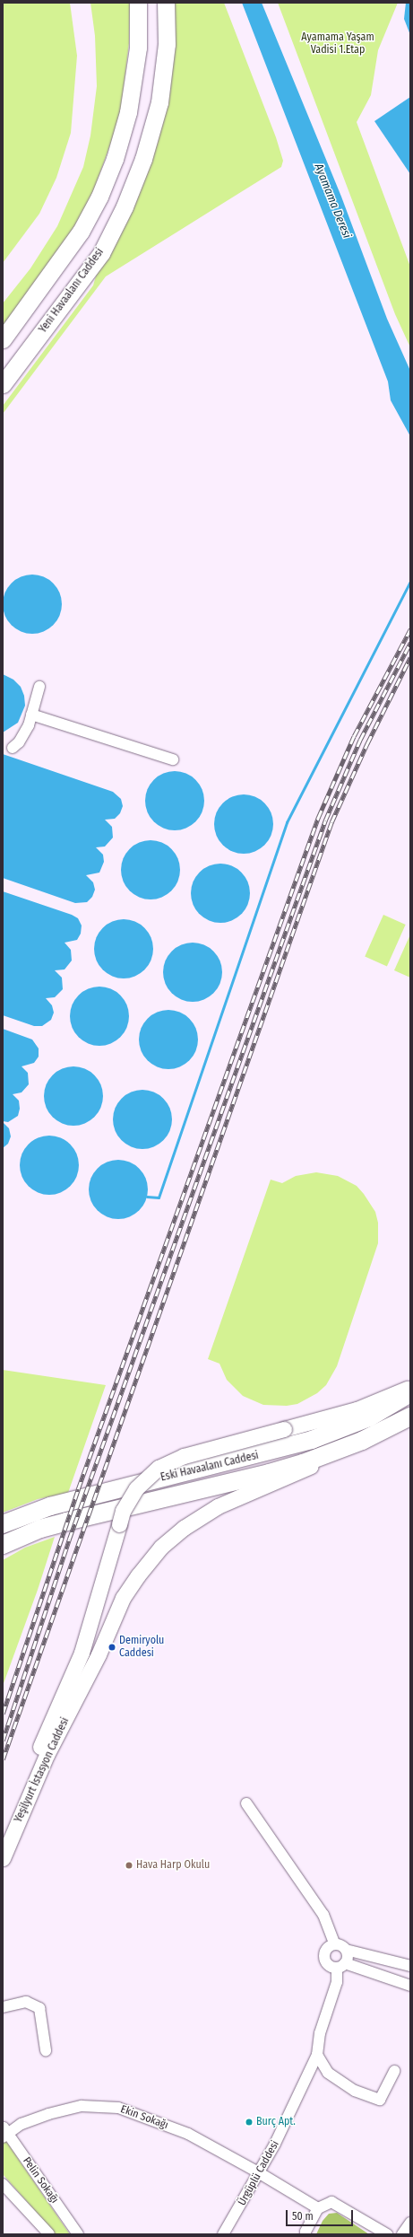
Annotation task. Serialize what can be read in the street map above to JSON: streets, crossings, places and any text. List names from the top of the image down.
{
  "streets": {
    "highway": ["Eski Havaalanı Caddesi"],
    "main road": ["Yeni Havaalanı Caddesi", "Yeşilyurt İstasyon Caddesi"],
    "street": ["Ekin Sokağı", "Ürgüplü Caddesi", "Pelin Sokağı"]
  },
  "crossings": [
    ["Eski Havaalanı Caddesi", "Yeşilyurt İstasyon Caddesi"],
    ["Ekin Sokağı", "Ürgüplü Caddesi"],
    ["Ekin Sokağı", "Pelin Sokağı"]
  ],
  "water": ["Ayamama Deresi"],
  "parks": ["Ayamama Yaşam Vadisi 1.Etap"],
  "places": ["Demiryolu Caddesi", "Hava Harp Okulu", "Burç Apt."],
  "scale_bar": "50 m"
}
